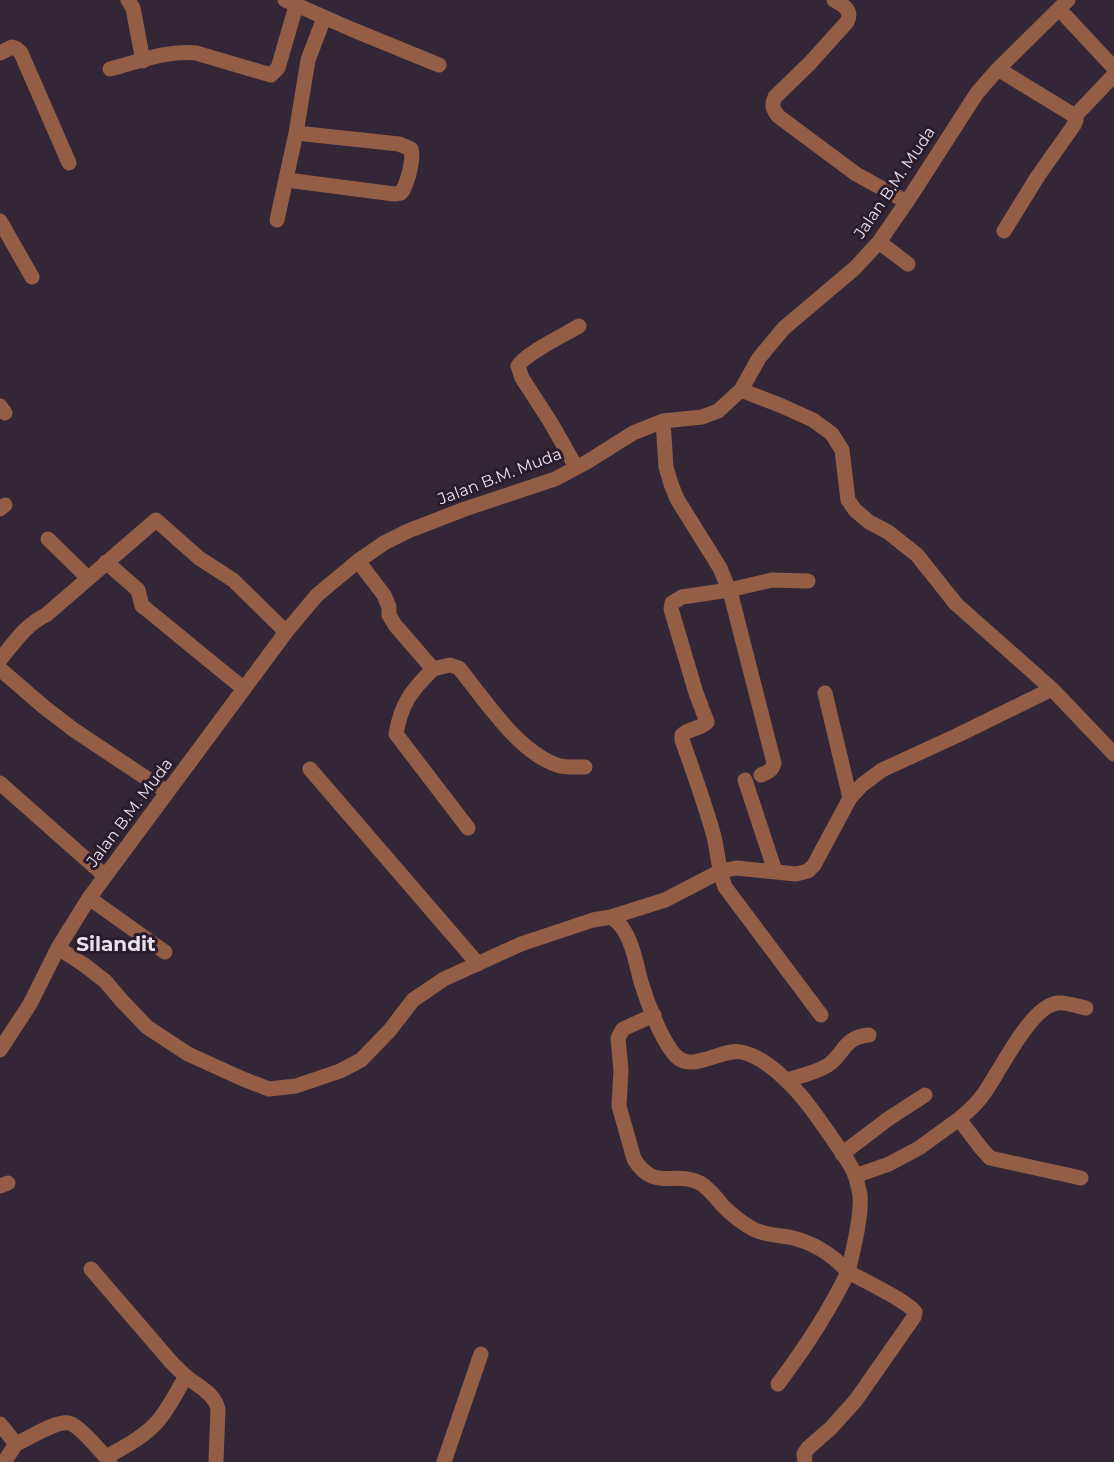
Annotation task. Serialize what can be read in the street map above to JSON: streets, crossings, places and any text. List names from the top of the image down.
{
  "streets": {
    "street": ["Jalan B.M. Muda"]
  },
  "districts": ["Silandit"]
}
